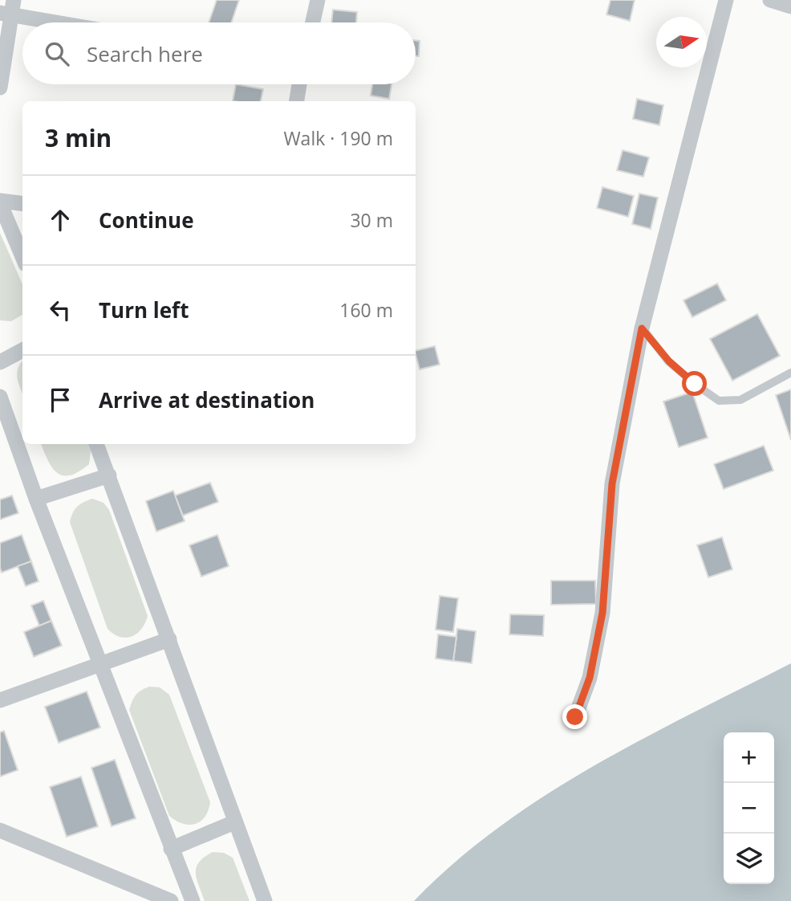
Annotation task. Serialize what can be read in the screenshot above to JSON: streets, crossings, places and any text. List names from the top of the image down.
{
  "north": "right",
  "page": {
    "search": "Search here",
    "heading": ["3 min", "Walk · 190 m"],
    "list": [
      ["Continue", "30 m"],
      ["Turn left", "160 m"],
      "Arrive at destination"
    ],
    "map_buttons": ["+", "−"]
  }
}
